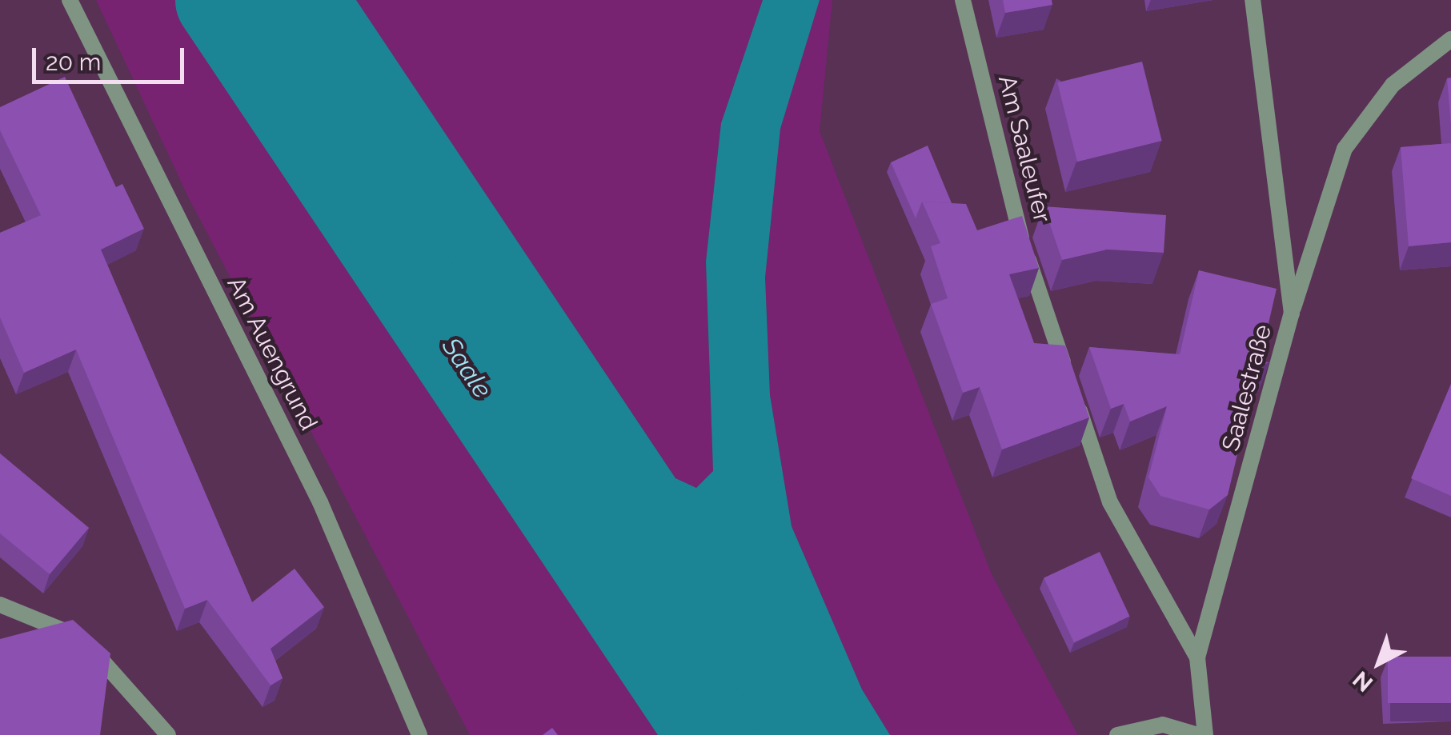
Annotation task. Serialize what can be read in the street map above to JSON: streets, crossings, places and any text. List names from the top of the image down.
{
  "streets": {
    "street": ["Am Saaleufer", "Am Auengrund", "Saalestraße"]
  },
  "crossings": [
    ["Am Saaleufer", "Saalestraße"]
  ],
  "water": ["Saale"],
  "scale_bar": "20 m",
  "north": "bottom left"
}
